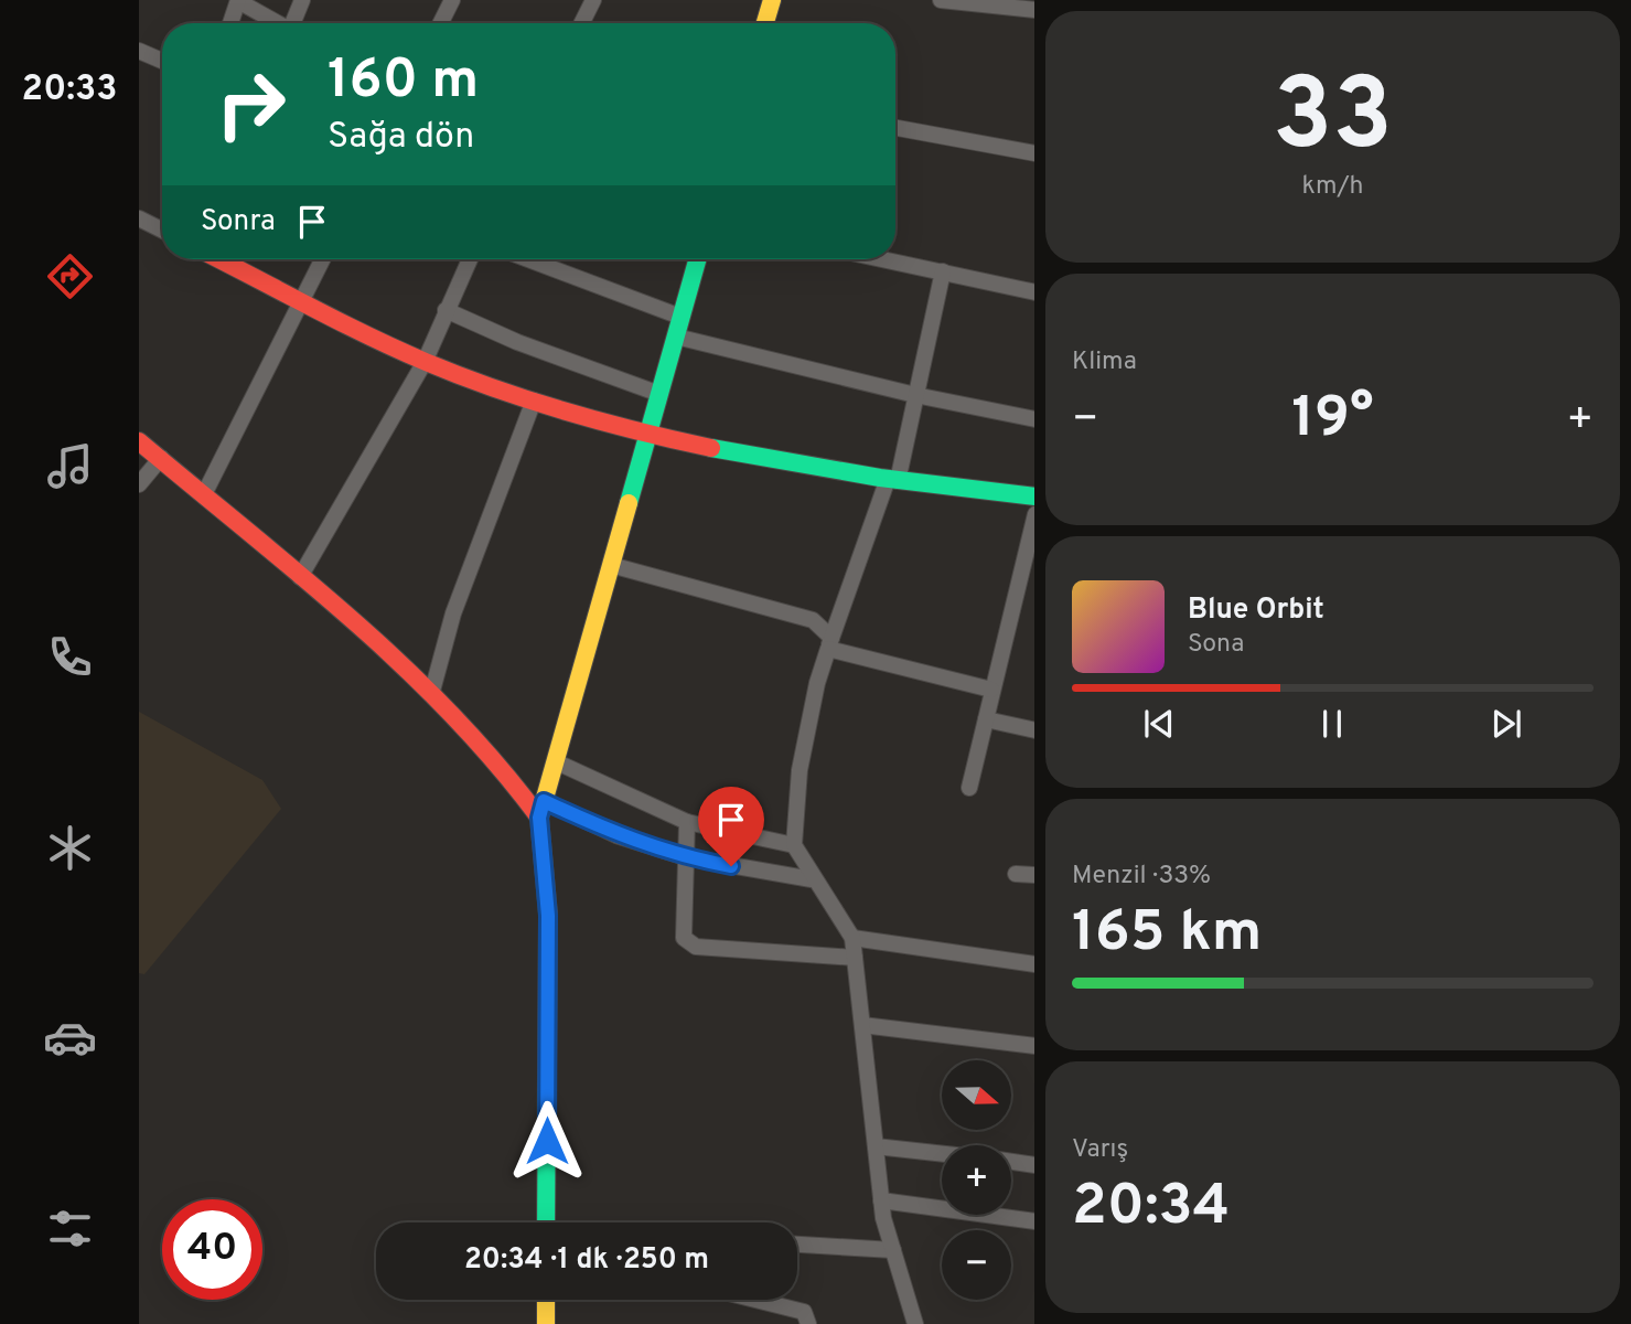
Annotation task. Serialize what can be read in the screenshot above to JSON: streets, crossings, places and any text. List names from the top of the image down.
{
  "north": "right",
  "page": {
    "tabs": "20:33",
    "tile": [
      ["33", "km/h"],
      "Klima",
      ["Menzil · 33%", "165 km"],
      ["Varış", "20:34"]
    ],
    "turn": ["160 m", "Sağa dön"],
    "then": "Sonra",
    "heat": ["−", "19°", "+"],
    "song": ["Blue Orbit", "Sona"],
    "map_buttons": ["+", "−"],
    "limit": "40",
    "trip": "20:34 · 1 dk · 250 m"
  }
}
